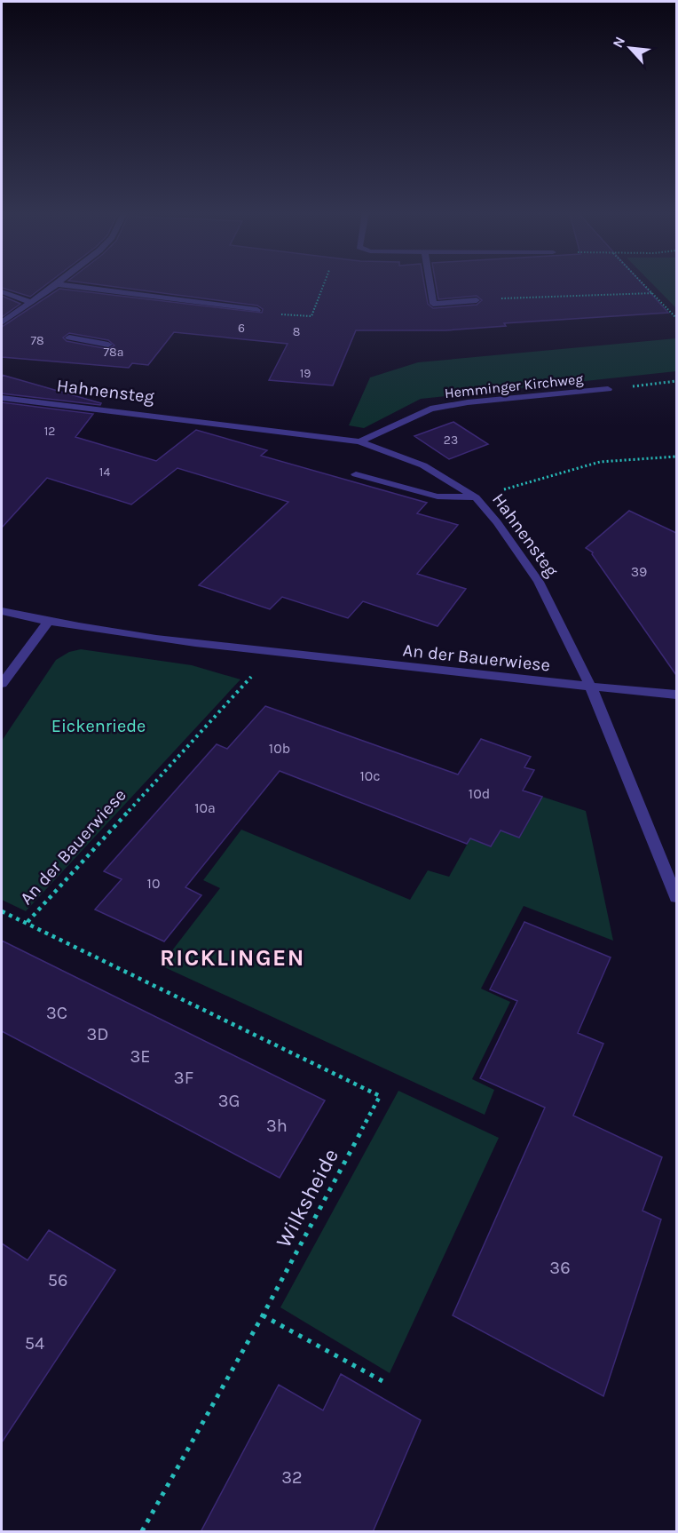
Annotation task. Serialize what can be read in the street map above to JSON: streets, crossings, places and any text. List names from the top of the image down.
{
  "streets": {
    "street": ["Hemminger Kirchweg", "Hahnensteg", "An der Bauerwiese"],
    "path": ["Wilksheide"]
  },
  "crossings": [
    ["Hemminger Kirchweg", "Hahnensteg"],
    ["Hahnensteg", "An der Bauerwiese"],
    ["An der Bauerwiese", "Wilksheide"]
  ],
  "districts": ["RICKLINGEN"],
  "parks": ["Eickenriede"],
  "house_numbers": [
    "6",
    "8",
    "78",
    "78a",
    "19",
    "12",
    "23",
    "14",
    "39",
    "10b",
    "10c",
    "10d",
    "10a",
    "10",
    "3C",
    "3D",
    "3E",
    "3F",
    "3G",
    "3h",
    "36",
    "56",
    "54",
    "32"
  ],
  "north": "top left"
}
